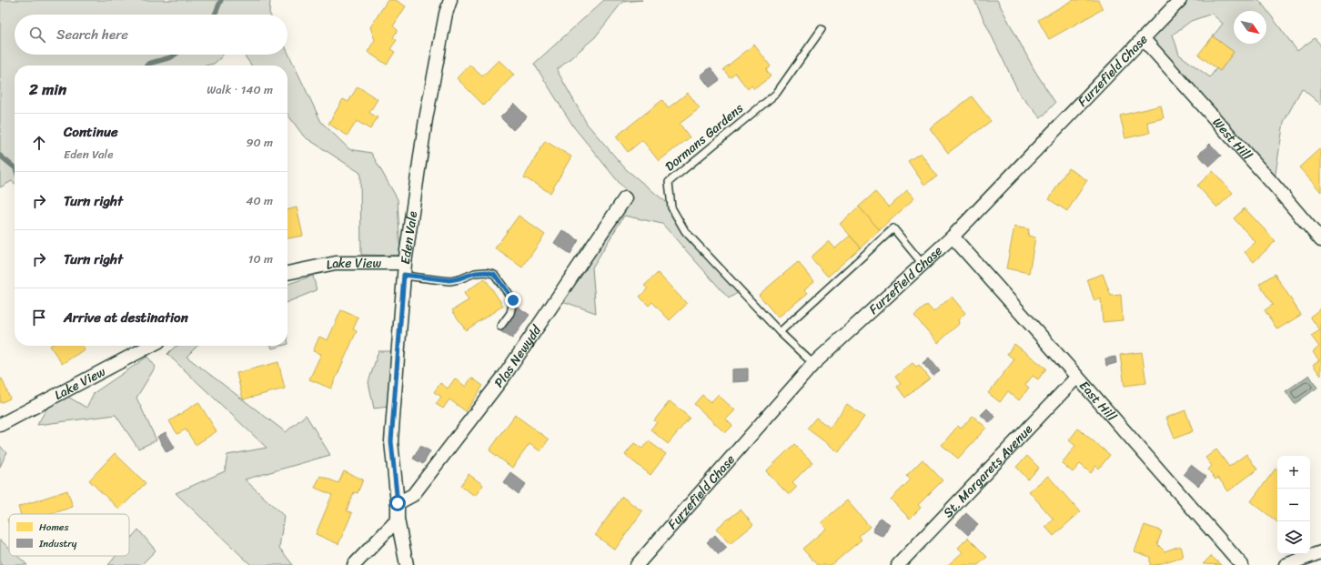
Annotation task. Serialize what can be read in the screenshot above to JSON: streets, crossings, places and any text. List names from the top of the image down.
{
  "streets": {
    "street": [
      "Furzefield Chase",
      "West Hill",
      "Eden Vale",
      "Lake View",
      "Plas Newydd",
      "East Hill",
      "St. Margarets Avenue"
    ],
    "lane": ["Dormans Gardens"]
  },
  "crossings": [
    ["Furzefield Chase", "Dormans Gardens"],
    ["Furzefield Chase", "West Hill"],
    ["Furzefield Chase", "East Hill"],
    ["Eden Vale", "Lake View"],
    ["Eden Vale", "Plas Newydd"],
    ["East Hill", "St. Margarets Avenue"]
  ],
  "legend": ["Homes", "Industry"],
  "north": "bottom right",
  "page": {
    "search": "Search here",
    "heading": ["2 min", "Walk · 140 m"],
    "list": [
      ["Continue", "Eden Vale", "90 m"],
      ["Turn right", "40 m"],
      ["Turn right", "10 m"],
      "Arrive at destination"
    ],
    "map_buttons": ["+", "−"]
  }
}
